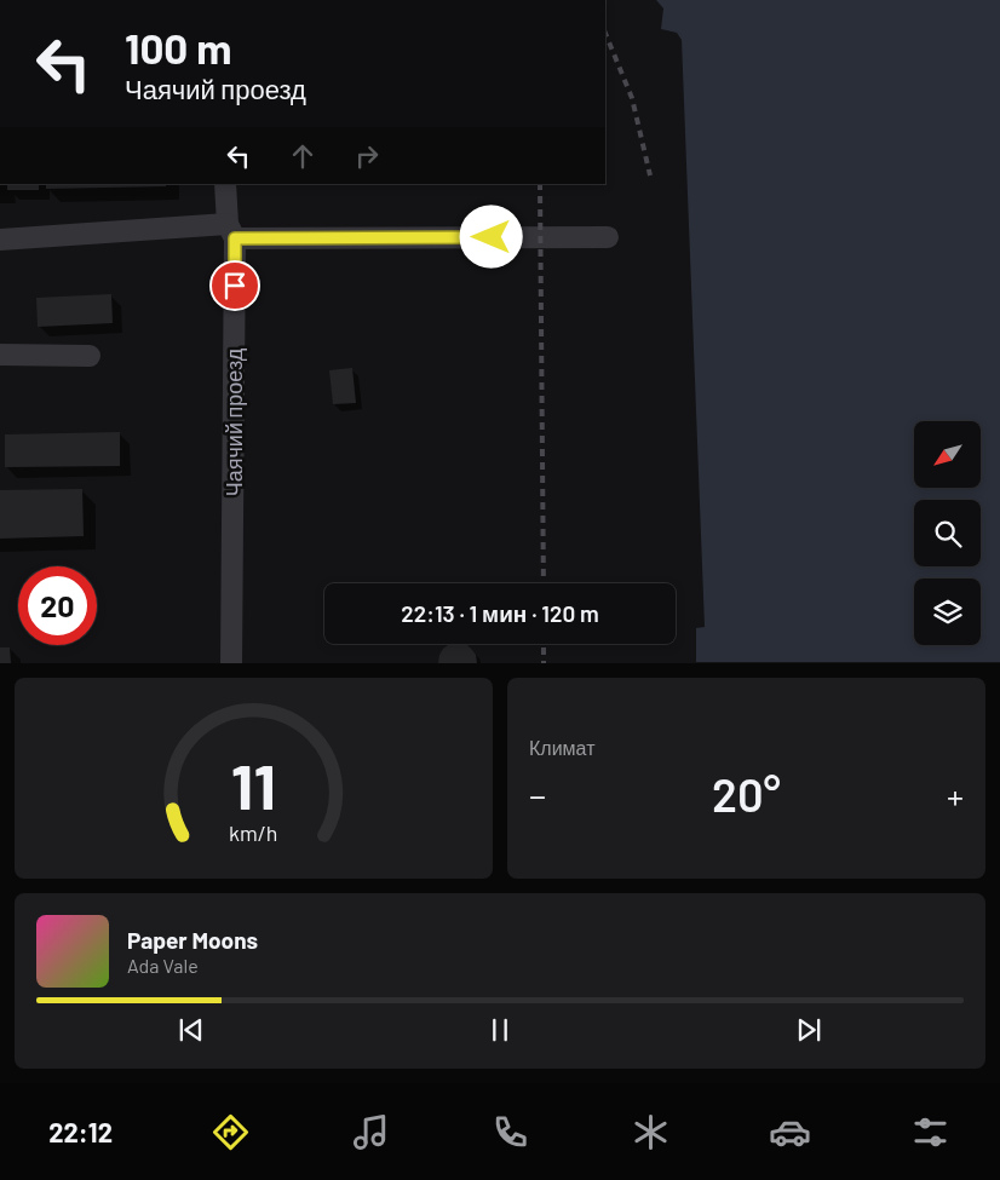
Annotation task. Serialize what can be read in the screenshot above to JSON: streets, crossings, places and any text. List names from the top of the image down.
{
  "streets": {
    "street": ["Чаячий проезд"]
  },
  "north": "bottom left",
  "page": {
    "turn": ["100 m", "Чаячий проезд"],
    "limit": "20",
    "trip": "22:13 · 1 мин · 120 m",
    "tile": "Климат",
    "heat": ["−", "20°", "+"],
    "song": ["Paper Moons", "Ada Vale"],
    "tabs": "22:12",
    "gauge": ["11", "km/h"]
  }
}
